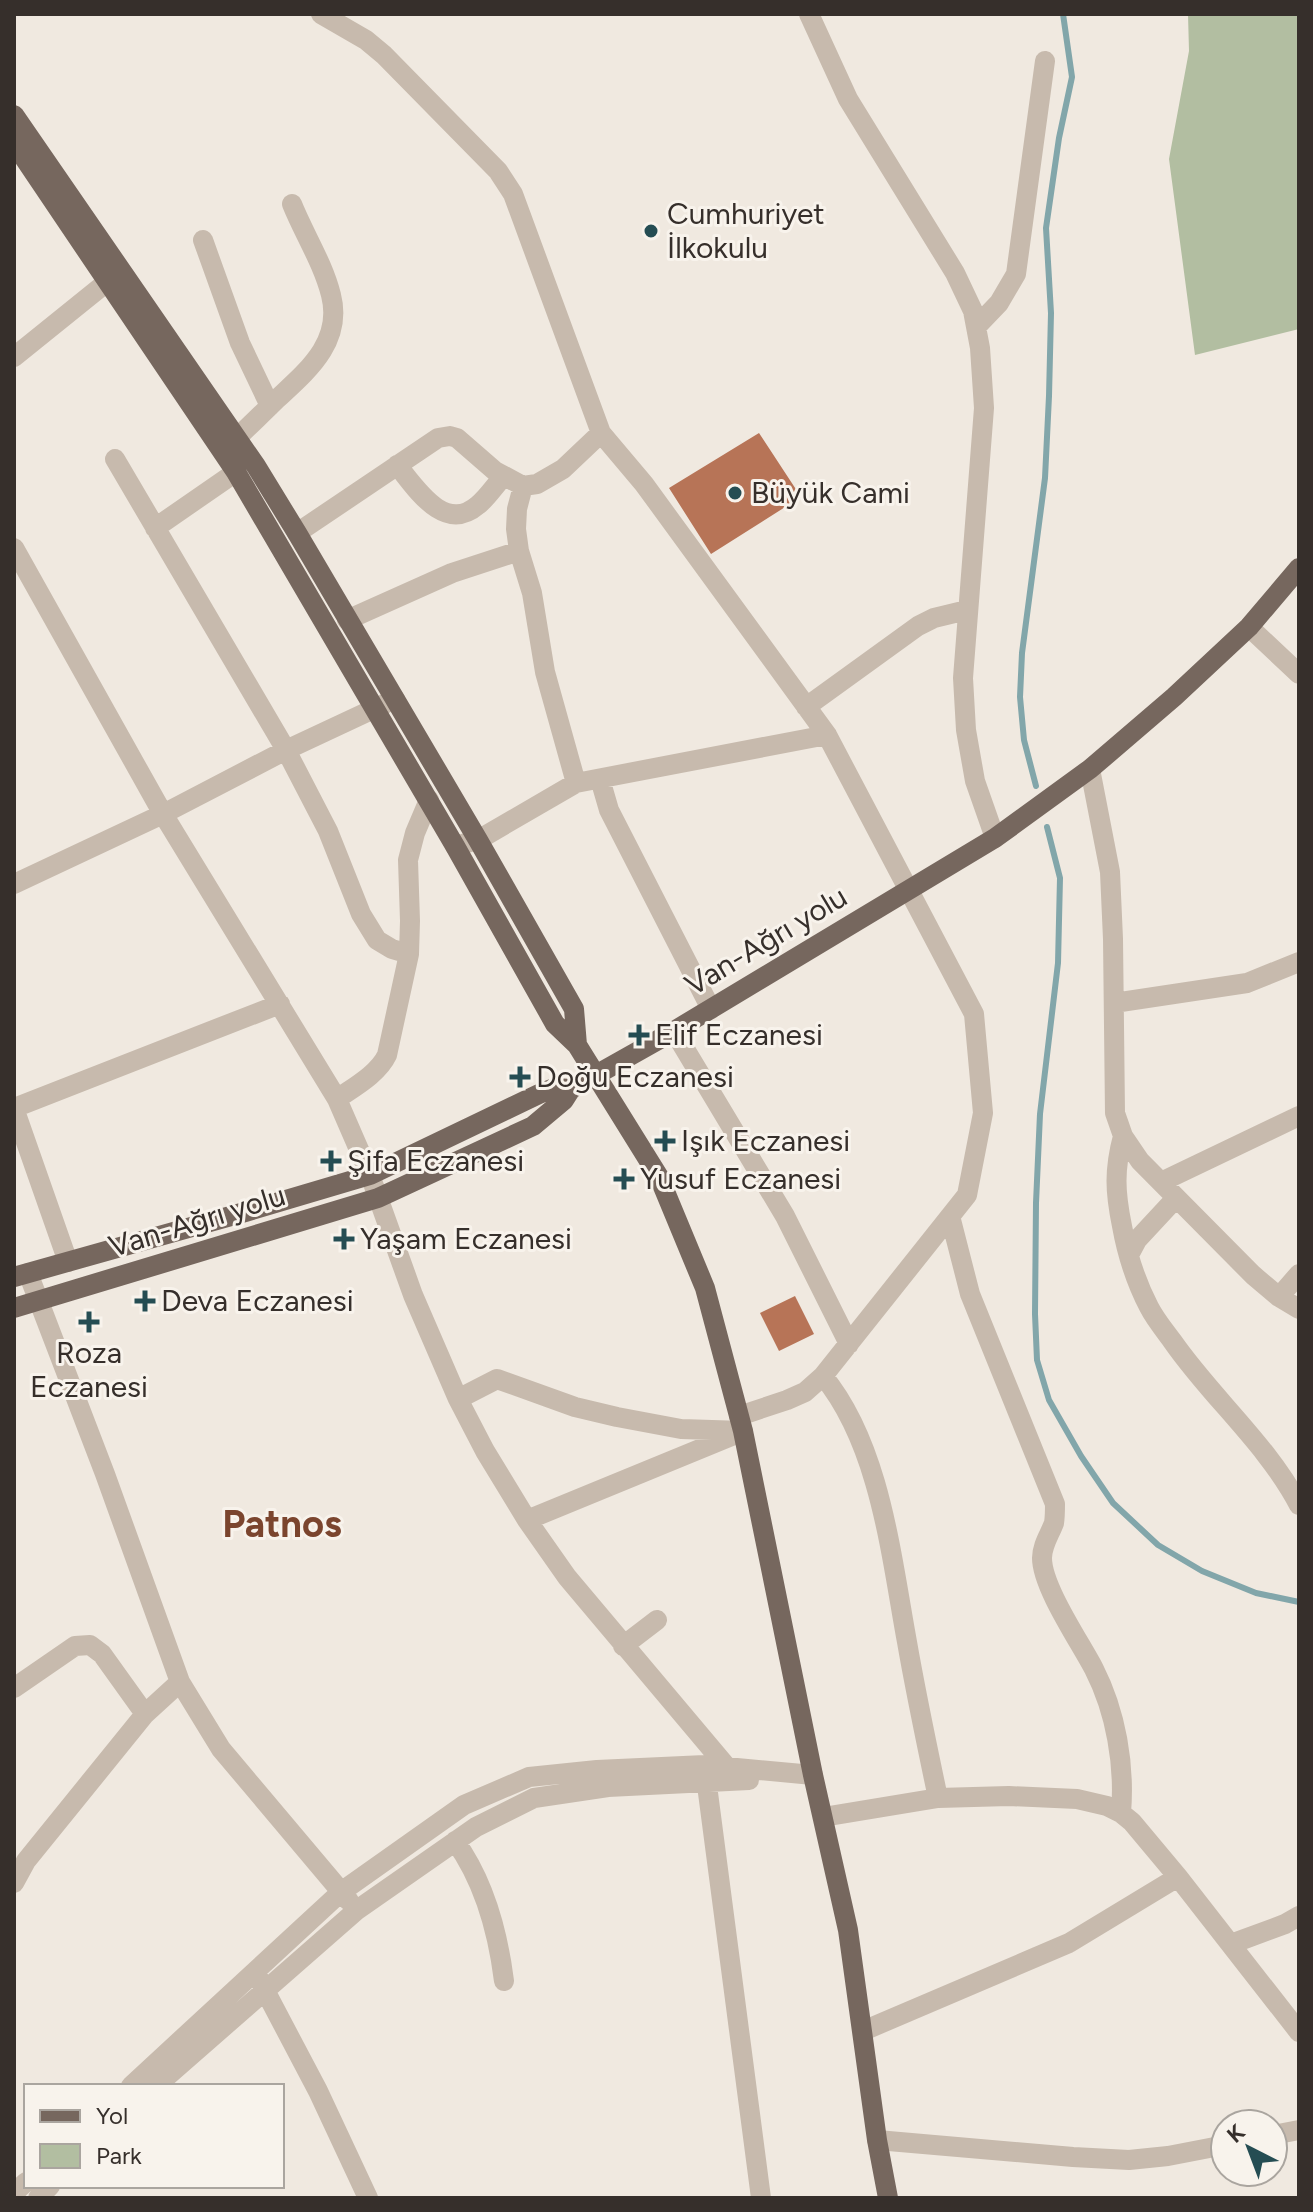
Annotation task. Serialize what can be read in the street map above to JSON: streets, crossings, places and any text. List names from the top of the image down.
{
  "streets": {
    "main road": ["Van-Ağrı yolu"]
  },
  "districts": ["Patnos"],
  "places": {
    "other": ["Cumhuriyet İlkokulu", "Büyük Cami"],
    "health": [
      "Elif Eczanesi",
      "Doğu Eczanesi",
      "Işık Eczanesi",
      "Şifa Eczanesi",
      "Yusuf Eczanesi",
      "Yaşam Eczanesi",
      "Deva Eczanesi",
      "Roza Eczanesi"
    ]
  },
  "legend": ["Yol", "Park"],
  "north": "top left"
}
